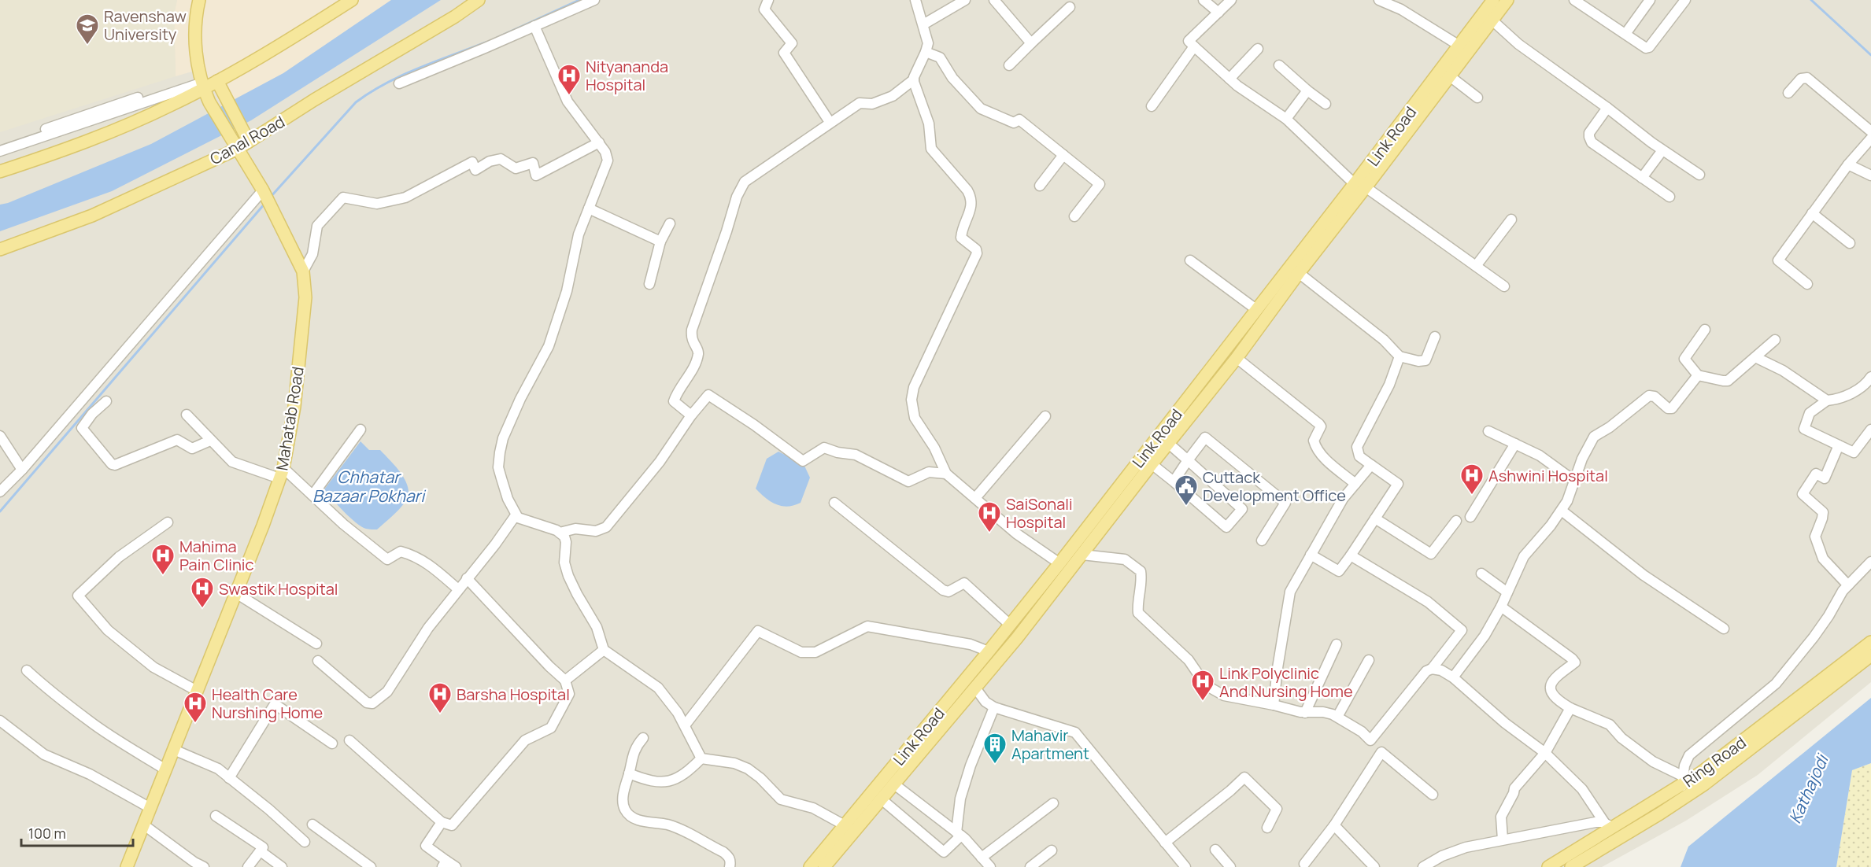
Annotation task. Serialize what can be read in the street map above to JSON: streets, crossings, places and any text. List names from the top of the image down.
{
  "streets": {
    "main road": [
      "Link Road",
      "Canal Road",
      "Mahatab Road",
      "Ring Road"
    ]
  },
  "crossings": [
    ["Canal Road", "Mahatab Road"]
  ],
  "water": ["Chhatar Bazaar Pokhari", "Kathajodi"],
  "places": {
    "school or university": ["Ravenshaw University"],
    "hospital": [
      "Nityananda Hospital",
      "Ashwini Hospital",
      "SaiSonali Hospital",
      "Mahima Pain Clinic",
      "Swastik Hospital",
      "Link Polyclinic And Nursing Home",
      "Barsha Hospital",
      "Health Care Nurshing Home"
    ],
    "public building": ["Cuttack Development Office"],
    "building": ["Mahavir Apartment"]
  },
  "scale_bar": "100 m"
}
